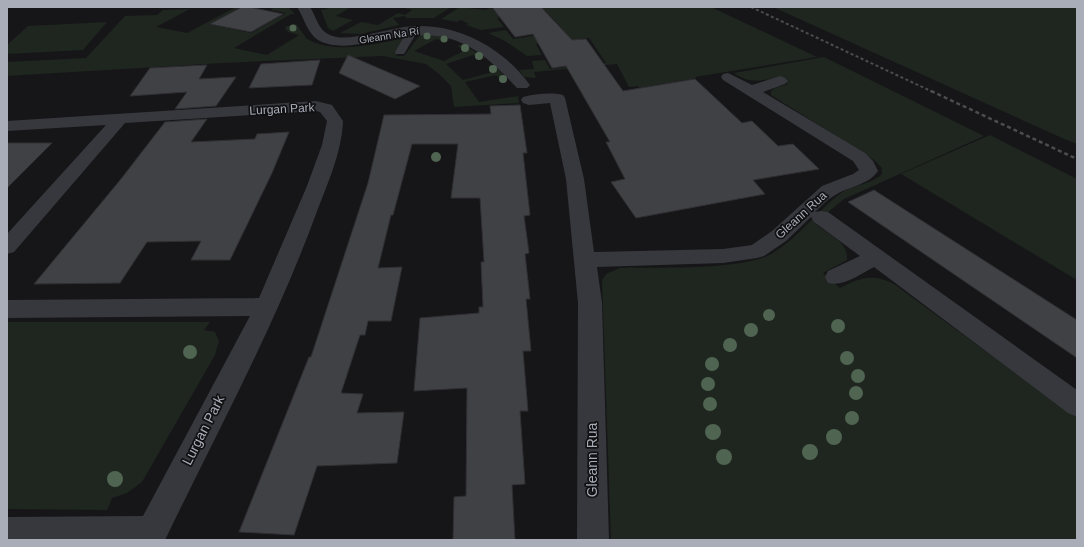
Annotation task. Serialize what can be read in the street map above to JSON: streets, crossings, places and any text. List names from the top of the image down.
{
  "streets": {
    "street": ["Gleann Na Rí", "Lurgan Park", "Gleann Rua"]
  },
  "crossings": [
    ["Gleann Na Rí", "Gleann Rua"]
  ]
}
